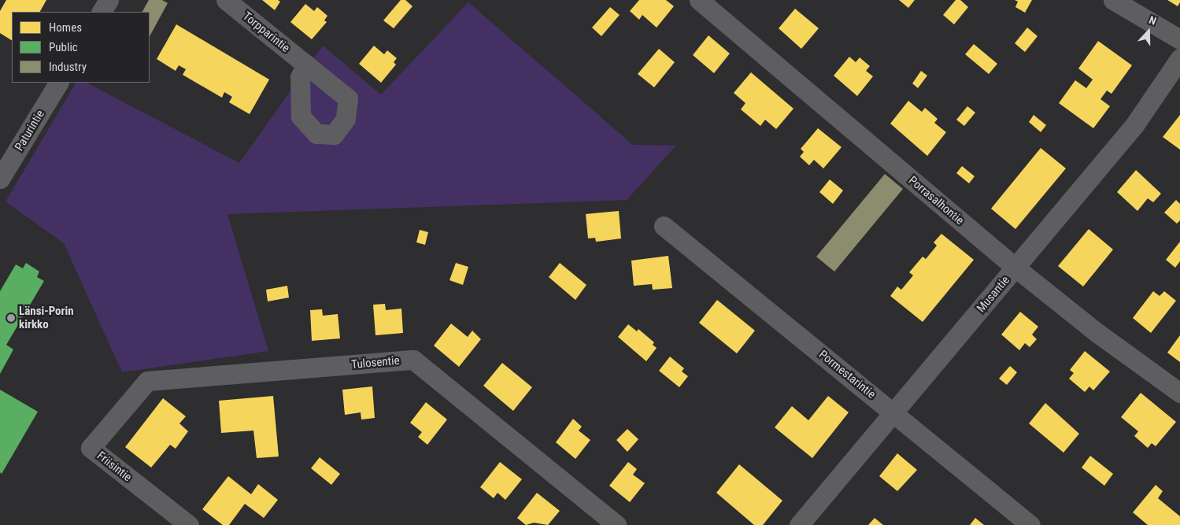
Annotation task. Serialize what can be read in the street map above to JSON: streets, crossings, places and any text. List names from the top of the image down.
{
  "streets": {
    "street": [
      "Torpparintie",
      "Paturintie",
      "Porrasalhontie",
      "Musantie",
      "Tulosentie",
      "Pormestarintie",
      "Friisintie"
    ]
  },
  "crossings": [
    ["Porrasalhontie", "Musantie"],
    ["Musantie", "Pormestarintie"],
    ["Tulosentie", "Friisintie"]
  ],
  "places": ["Länsi-Porin kirkko"],
  "legend": ["Homes", "Public", "Industry"],
  "north": "top"
}
